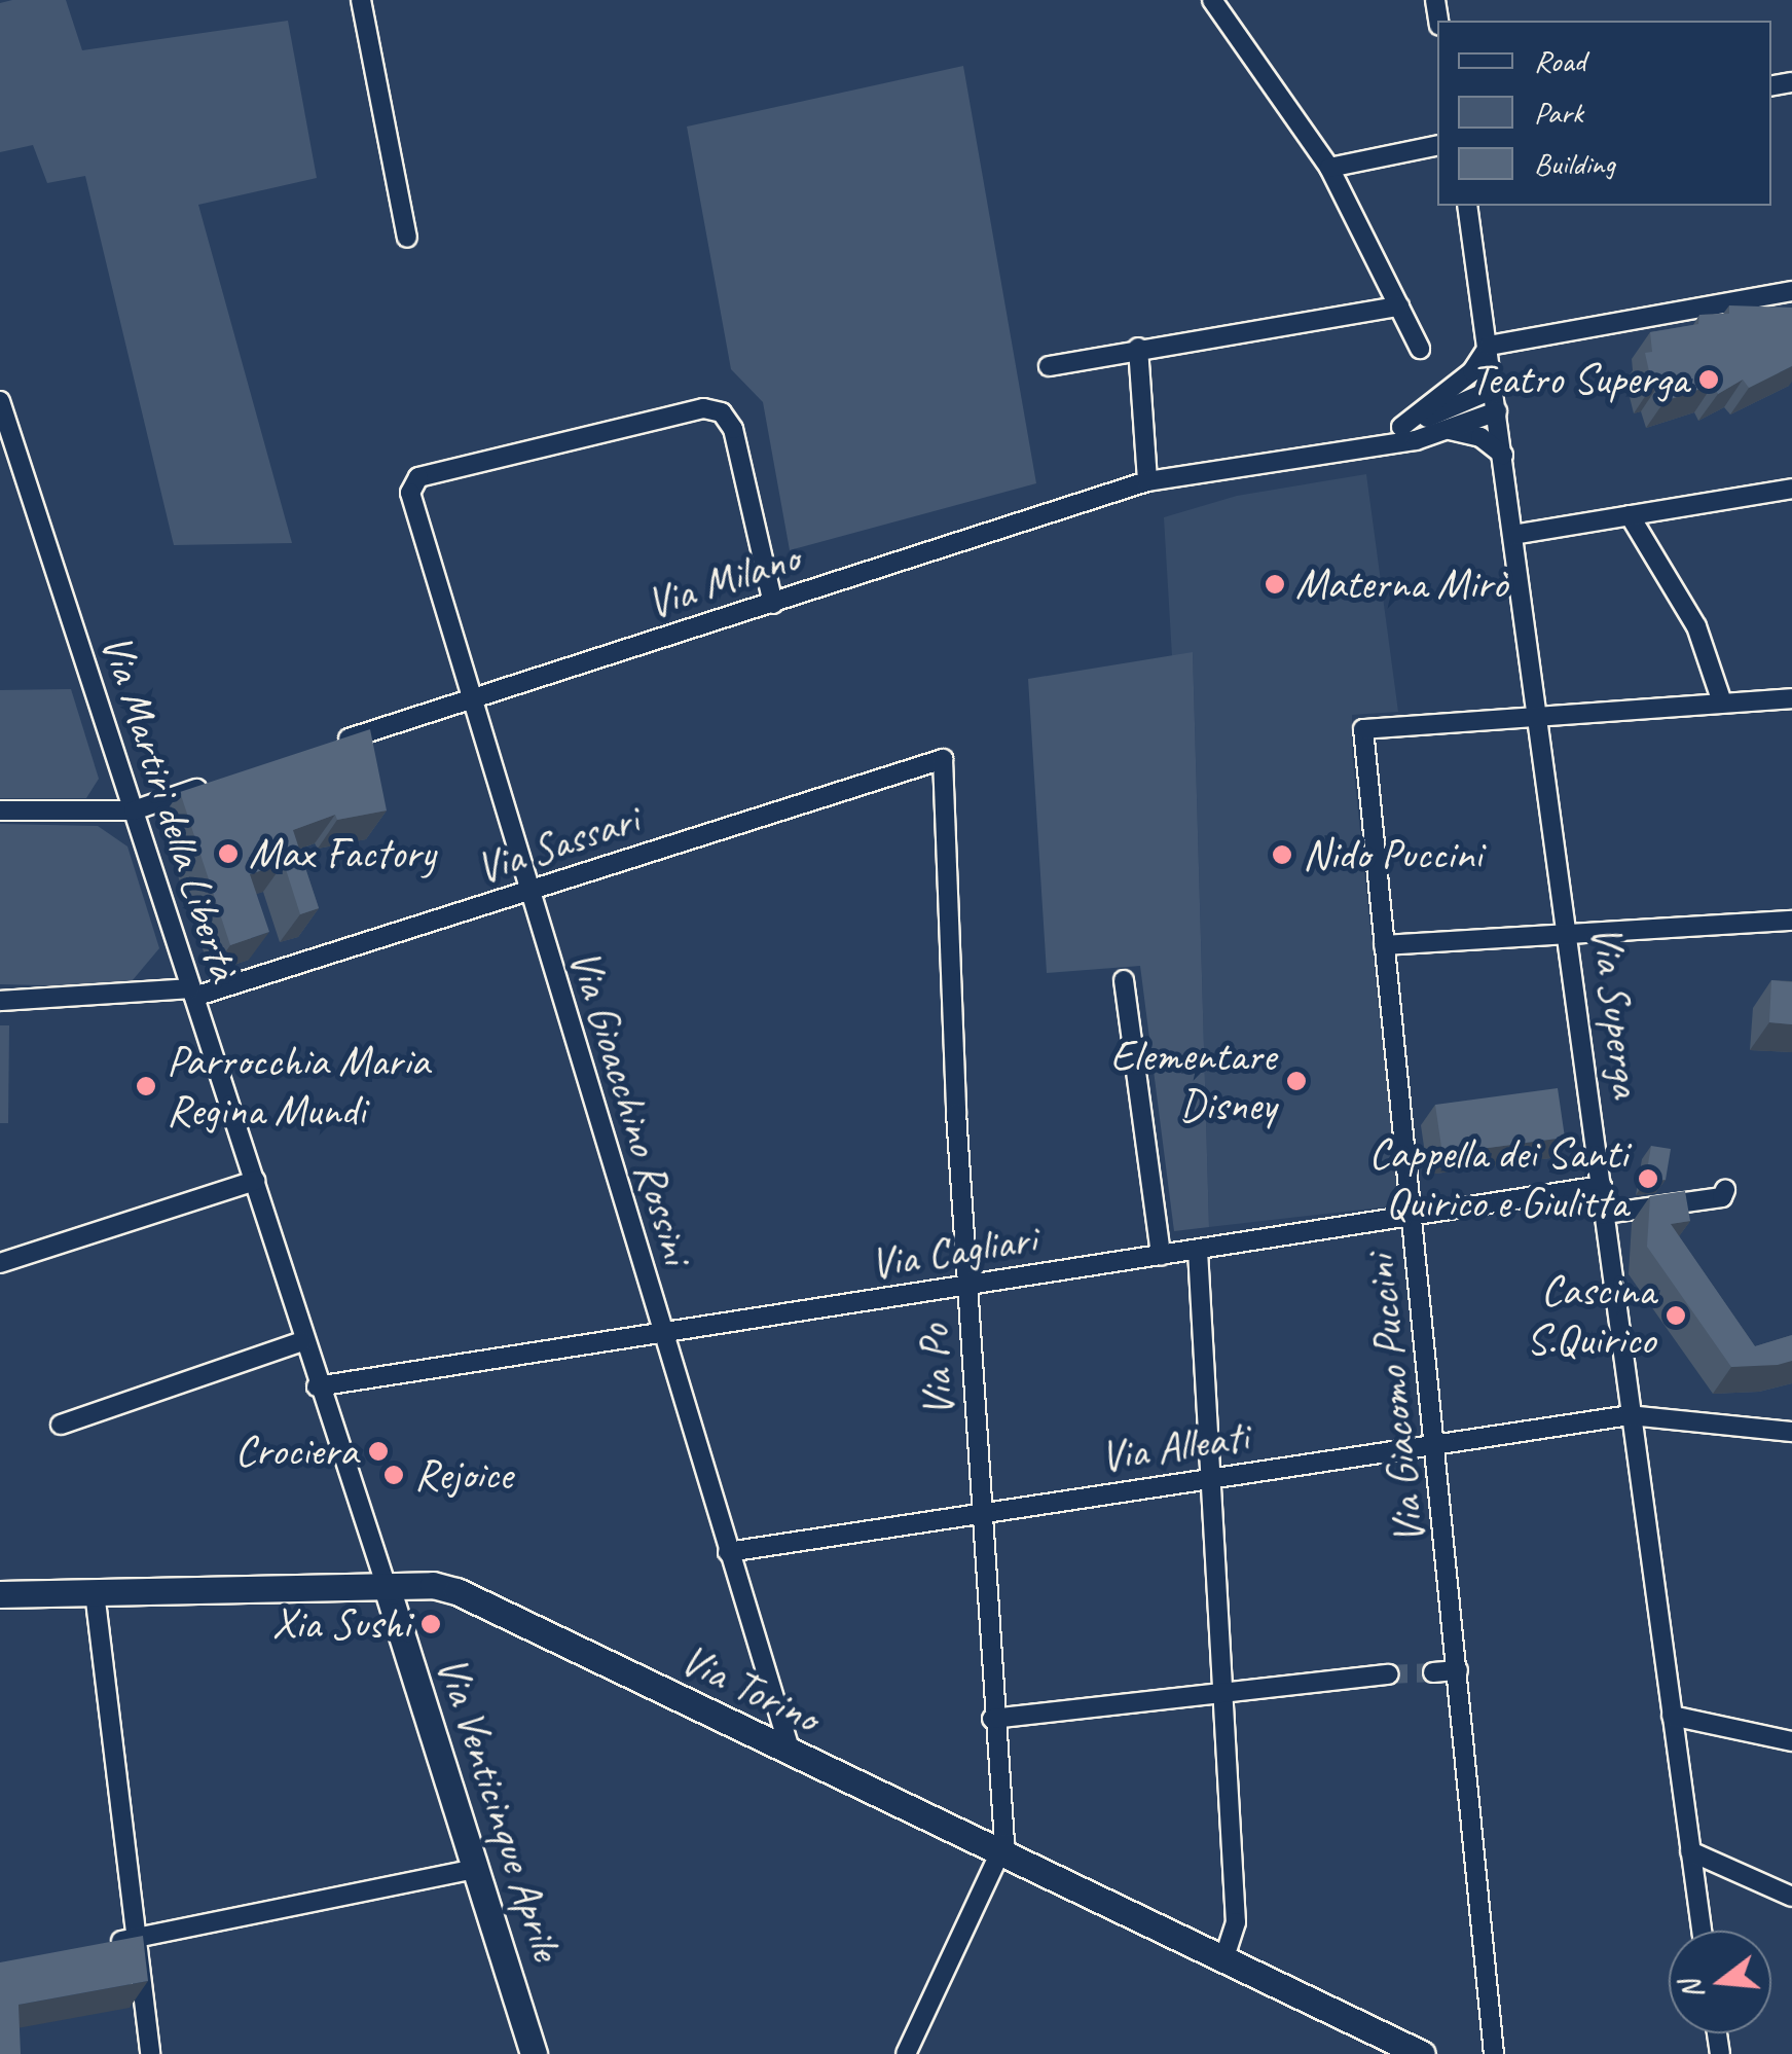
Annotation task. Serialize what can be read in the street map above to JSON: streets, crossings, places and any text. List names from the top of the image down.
{
  "streets": {
    "main road": ["Via Torino", "Via Venticinque Aprile"],
    "street": [
      "Via Milano",
      "Via Martiri della Libertà",
      "Via Sassari",
      "Via Superga",
      "Via Gioacchino Rossini",
      "Via Cagliari",
      "Via Po",
      "Via Giacomo Puccini",
      "Via Alleati"
    ]
  },
  "crossings": [
    ["Via Milano", "Via Superga"],
    ["Via Milano", "Via Gioacchino Rossini"],
    ["Via Martiri della Libertà", "Via Sassari"],
    ["Via Martiri della Libertà", "Via Cagliari"],
    ["Via Martiri della Libertà", "Via Torino"],
    ["Via Martiri della Libertà", "Via Venticinque Aprile"],
    ["Via Sassari", "Via Gioacchino Rossini"],
    ["Via Sassari", "Via Po"],
    ["Via Superga", "Via Cagliari"],
    ["Via Superga", "Via Giacomo Puccini"],
    ["Via Superga", "Via Alleati"],
    ["Via Gioacchino Rossini", "Via Cagliari"],
    ["Via Gioacchino Rossini", "Via Alleati"],
    ["Via Gioacchino Rossini", "Via Torino"],
    ["Via Cagliari", "Via Po"],
    ["Via Cagliari", "Via Giacomo Puccini"],
    ["Via Po", "Via Alleati"],
    ["Via Po", "Via Torino"],
    ["Via Giacomo Puccini", "Via Alleati"],
    ["Via Torino", "Via Venticinque Aprile"]
  ],
  "places": [
    "Teatro Superga",
    "Materna Mirò",
    "Max Factory",
    "Nido Puccini",
    "Elementare Disney",
    "Parrocchia Maria Regina Mundi",
    "Cappella dei Santi Quirico e Giulitta",
    "Cascina S.Quirico",
    "Crociera",
    "Rejoice",
    "Xia Sushi"
  ],
  "legend": ["Road", "Park", "Building"],
  "north": "left"
}
